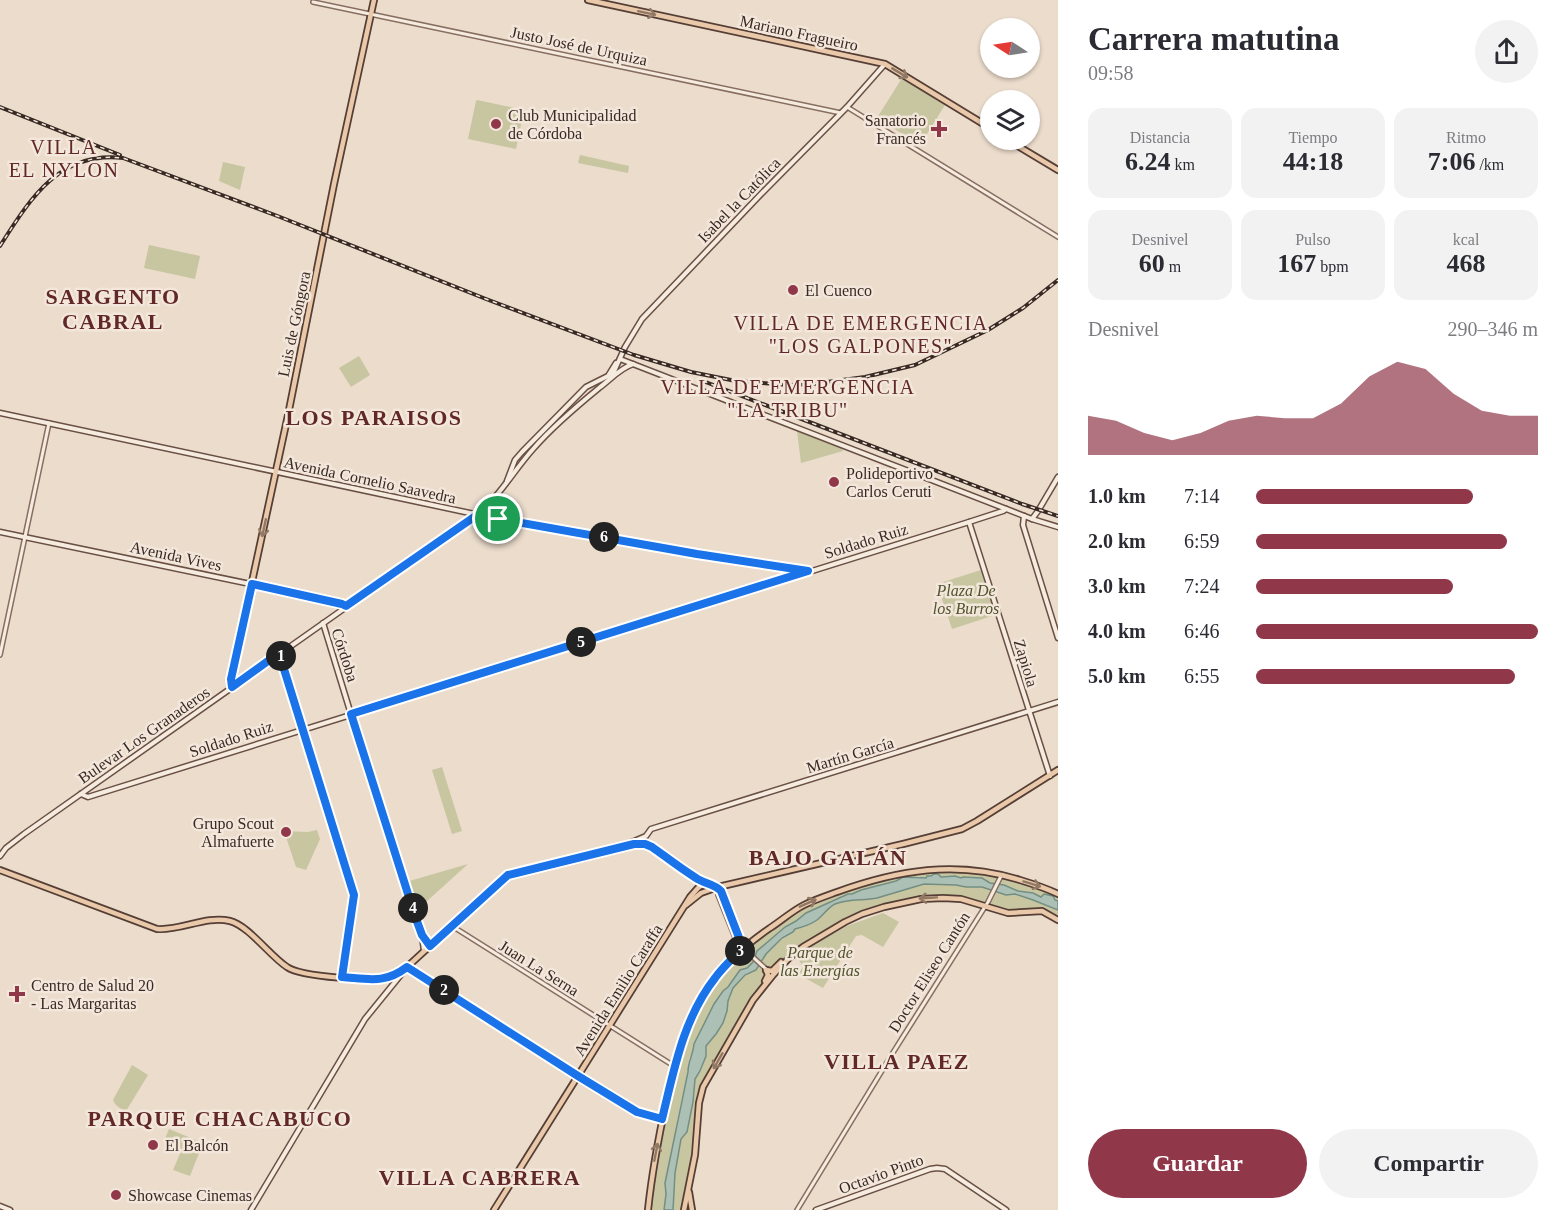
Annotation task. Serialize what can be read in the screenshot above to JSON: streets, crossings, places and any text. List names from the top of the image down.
{
  "streets": {
    "main road": [
      "Mariano Fragueiro",
      "Isabel la Católica",
      "Luis de Góngora",
      "Avenida Cornelio Saavedra",
      "Soldado Ruiz",
      "Avenida Vives",
      "Córdoba",
      "Zapiola",
      "Bulevar Los Granaderos",
      "Martín García",
      "Avenida Emilio Caraffa",
      "Octavio Pinto"
    ],
    "street": ["Justo José de Urquiza", "Juan La Serna", "Doctor Eliseo Cantón"]
  },
  "crossings": [
    ["Mariano Fragueiro", "Isabel la Católica"],
    ["Justo José de Urquiza", "Isabel la Católica"],
    ["Justo José de Urquiza", "Luis de Góngora"],
    ["Isabel la Católica", "Bulevar Los Granaderos"],
    ["Luis de Góngora", "Avenida Cornelio Saavedra"],
    ["Luis de Góngora", "Avenida Vives"],
    ["Luis de Góngora", "Bulevar Los Granaderos"],
    ["Avenida Cornelio Saavedra", "Soldado Ruiz"],
    ["Avenida Cornelio Saavedra", "Bulevar Los Granaderos"],
    ["Soldado Ruiz", "Córdoba"],
    ["Soldado Ruiz", "Zapiola"],
    ["Soldado Ruiz", "Bulevar Los Granaderos"],
    ["Avenida Vives", "Bulevar Los Granaderos"],
    ["Córdoba", "Bulevar Los Granaderos"],
    ["Zapiola", "Martín García"],
    ["Zapiola", "Avenida Emilio Caraffa"],
    ["Juan La Serna", "Avenida Emilio Caraffa"]
  ],
  "one_way": ["Mariano Fragueiro"],
  "districts": [
    "VILLA EL NYLON",
    "SARGENTO CABRAL",
    "VILLA DE EMERGENCIA \"LOS GALPONES\"",
    "VILLA DE EMERGENCIA \"LA TRIBU\"",
    "LOS PARAISOS",
    "BAJO GALÁN",
    "VILLA PAEZ",
    "PARQUE CHACABUCO",
    "VILLA CABRERA"
  ],
  "parks": ["Plaza De los Burros", "Parque de las Energías"],
  "places": {
    "other": [
      "Club Municipalidad de Córdoba",
      "El Cuenco",
      "Polideportivo Carlos Ceruti",
      "Grupo Scout Almafuerte",
      "El Balcón",
      "Showcase Cinemas"
    ],
    "health": ["Sanatorio Francés", "Centro de Salud 20 - Las Margaritas"]
  },
  "north": "left",
  "page": {
    "heading": ["Carrera matutina", "09:58"],
    "stats": [
      ["Distancia", "6.24 km"],
      ["Tiempo", "44:18"],
      ["Ritmo", "7:06 /km"],
      ["Desnivel", "60 m"],
      ["Pulso", "167 bpm"],
      ["kcal", "468"]
    ],
    "chart": ["Desnivel", "290–346 m"],
    "list": [
      {
        "name": "1.0 km",
        "note": "7:14"
      },
      {
        "name": "2.0 km",
        "note": "6:59"
      },
      {
        "name": "3.0 km",
        "note": "7:24"
      },
      {
        "name": "4.0 km",
        "note": "6:46"
      },
      {
        "name": "5.0 km",
        "note": "6:55"
      }
    ],
    "pins": [
      "6",
      "5",
      "1",
      "4",
      "3",
      "2"
    ],
    "buttons": ["Guardar", "Compartir"]
  }
}
